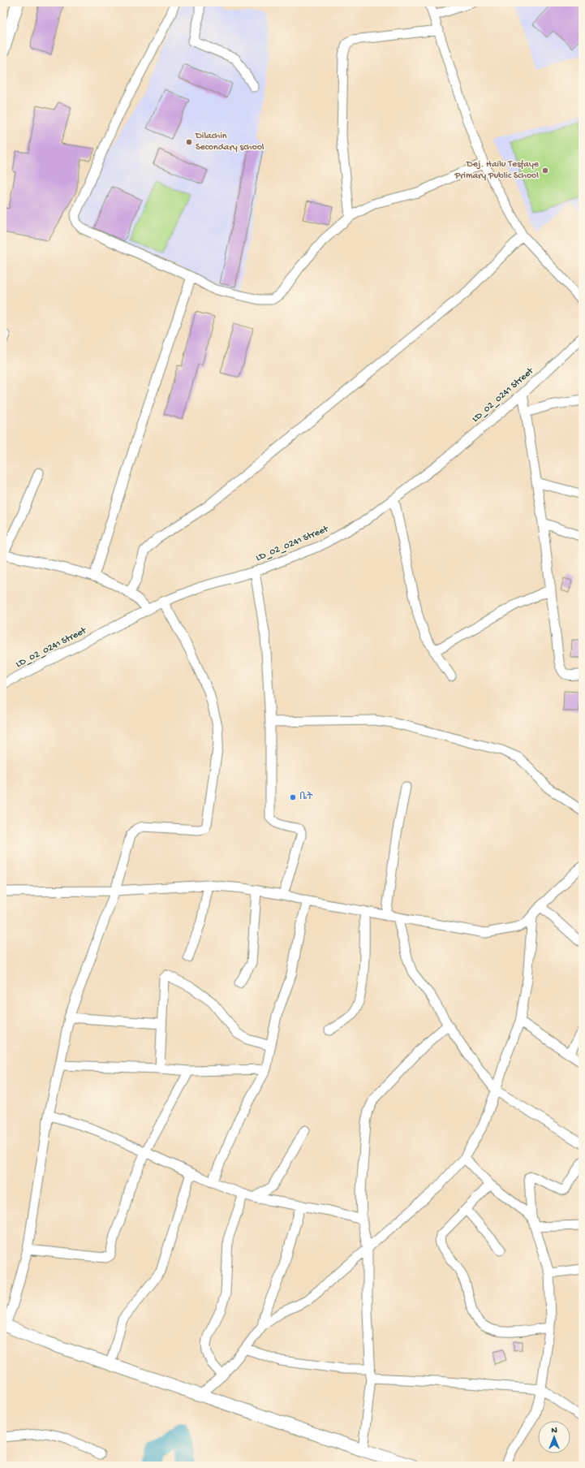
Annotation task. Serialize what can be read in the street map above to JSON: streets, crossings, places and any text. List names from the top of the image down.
{
  "streets": {
    "street": ["LD_02_0241 Street"]
  },
  "places": ["Dilachin Secondary school", "Dej. Hailu Tesfaye Primary Public School", "ቤት"],
  "north": "top"
}
